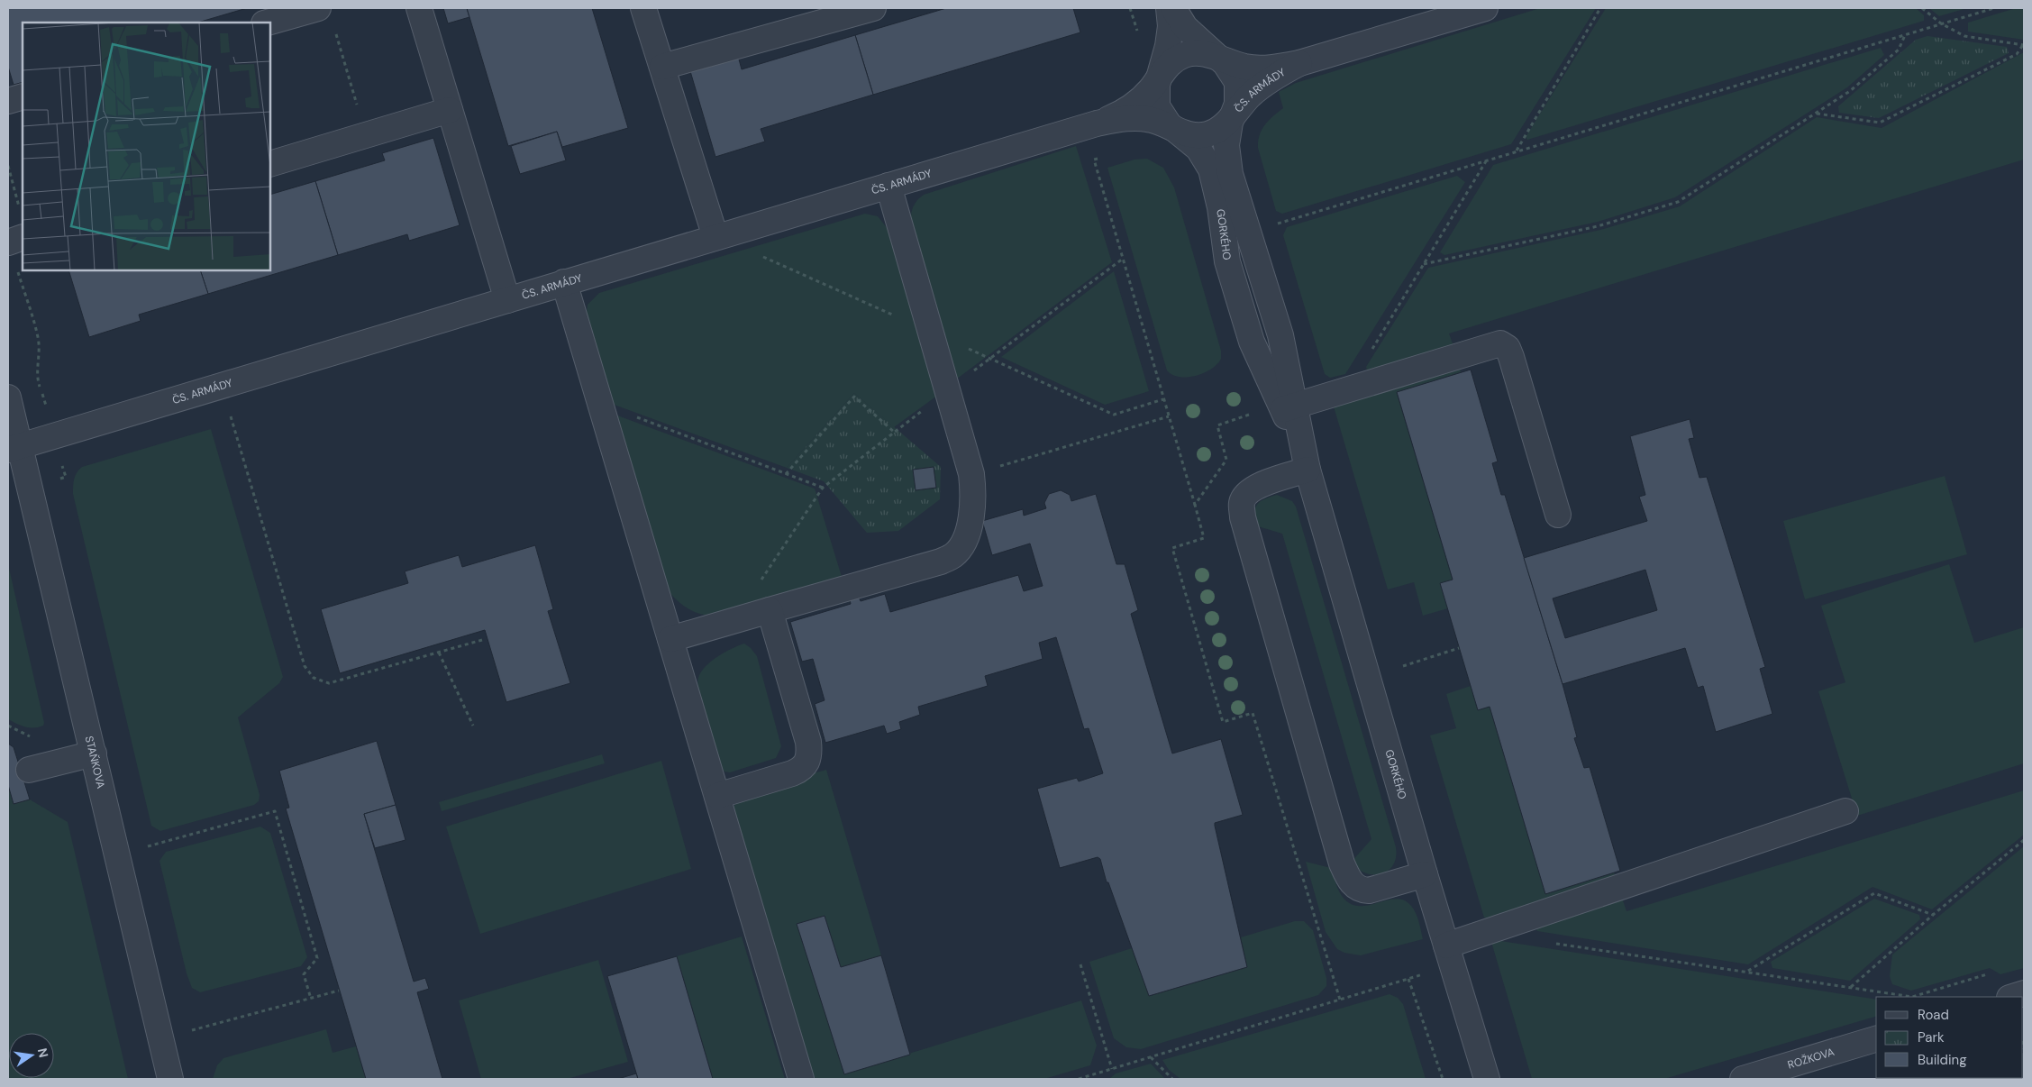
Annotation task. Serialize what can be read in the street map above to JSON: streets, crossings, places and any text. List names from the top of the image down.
{
  "streets": {
    "street": [
      "ČS. ARMÁDY",
      "GORKÉHO",
      "STAŇKOVA",
      "ROŽKOVA"
    ]
  },
  "crossings": [
    ["ČS. ARMÁDY", "GORKÉHO"],
    ["ČS. ARMÁDY", "STAŇKOVA"]
  ],
  "legend": ["Road", "Park", "Building"],
  "north": "right"
}
